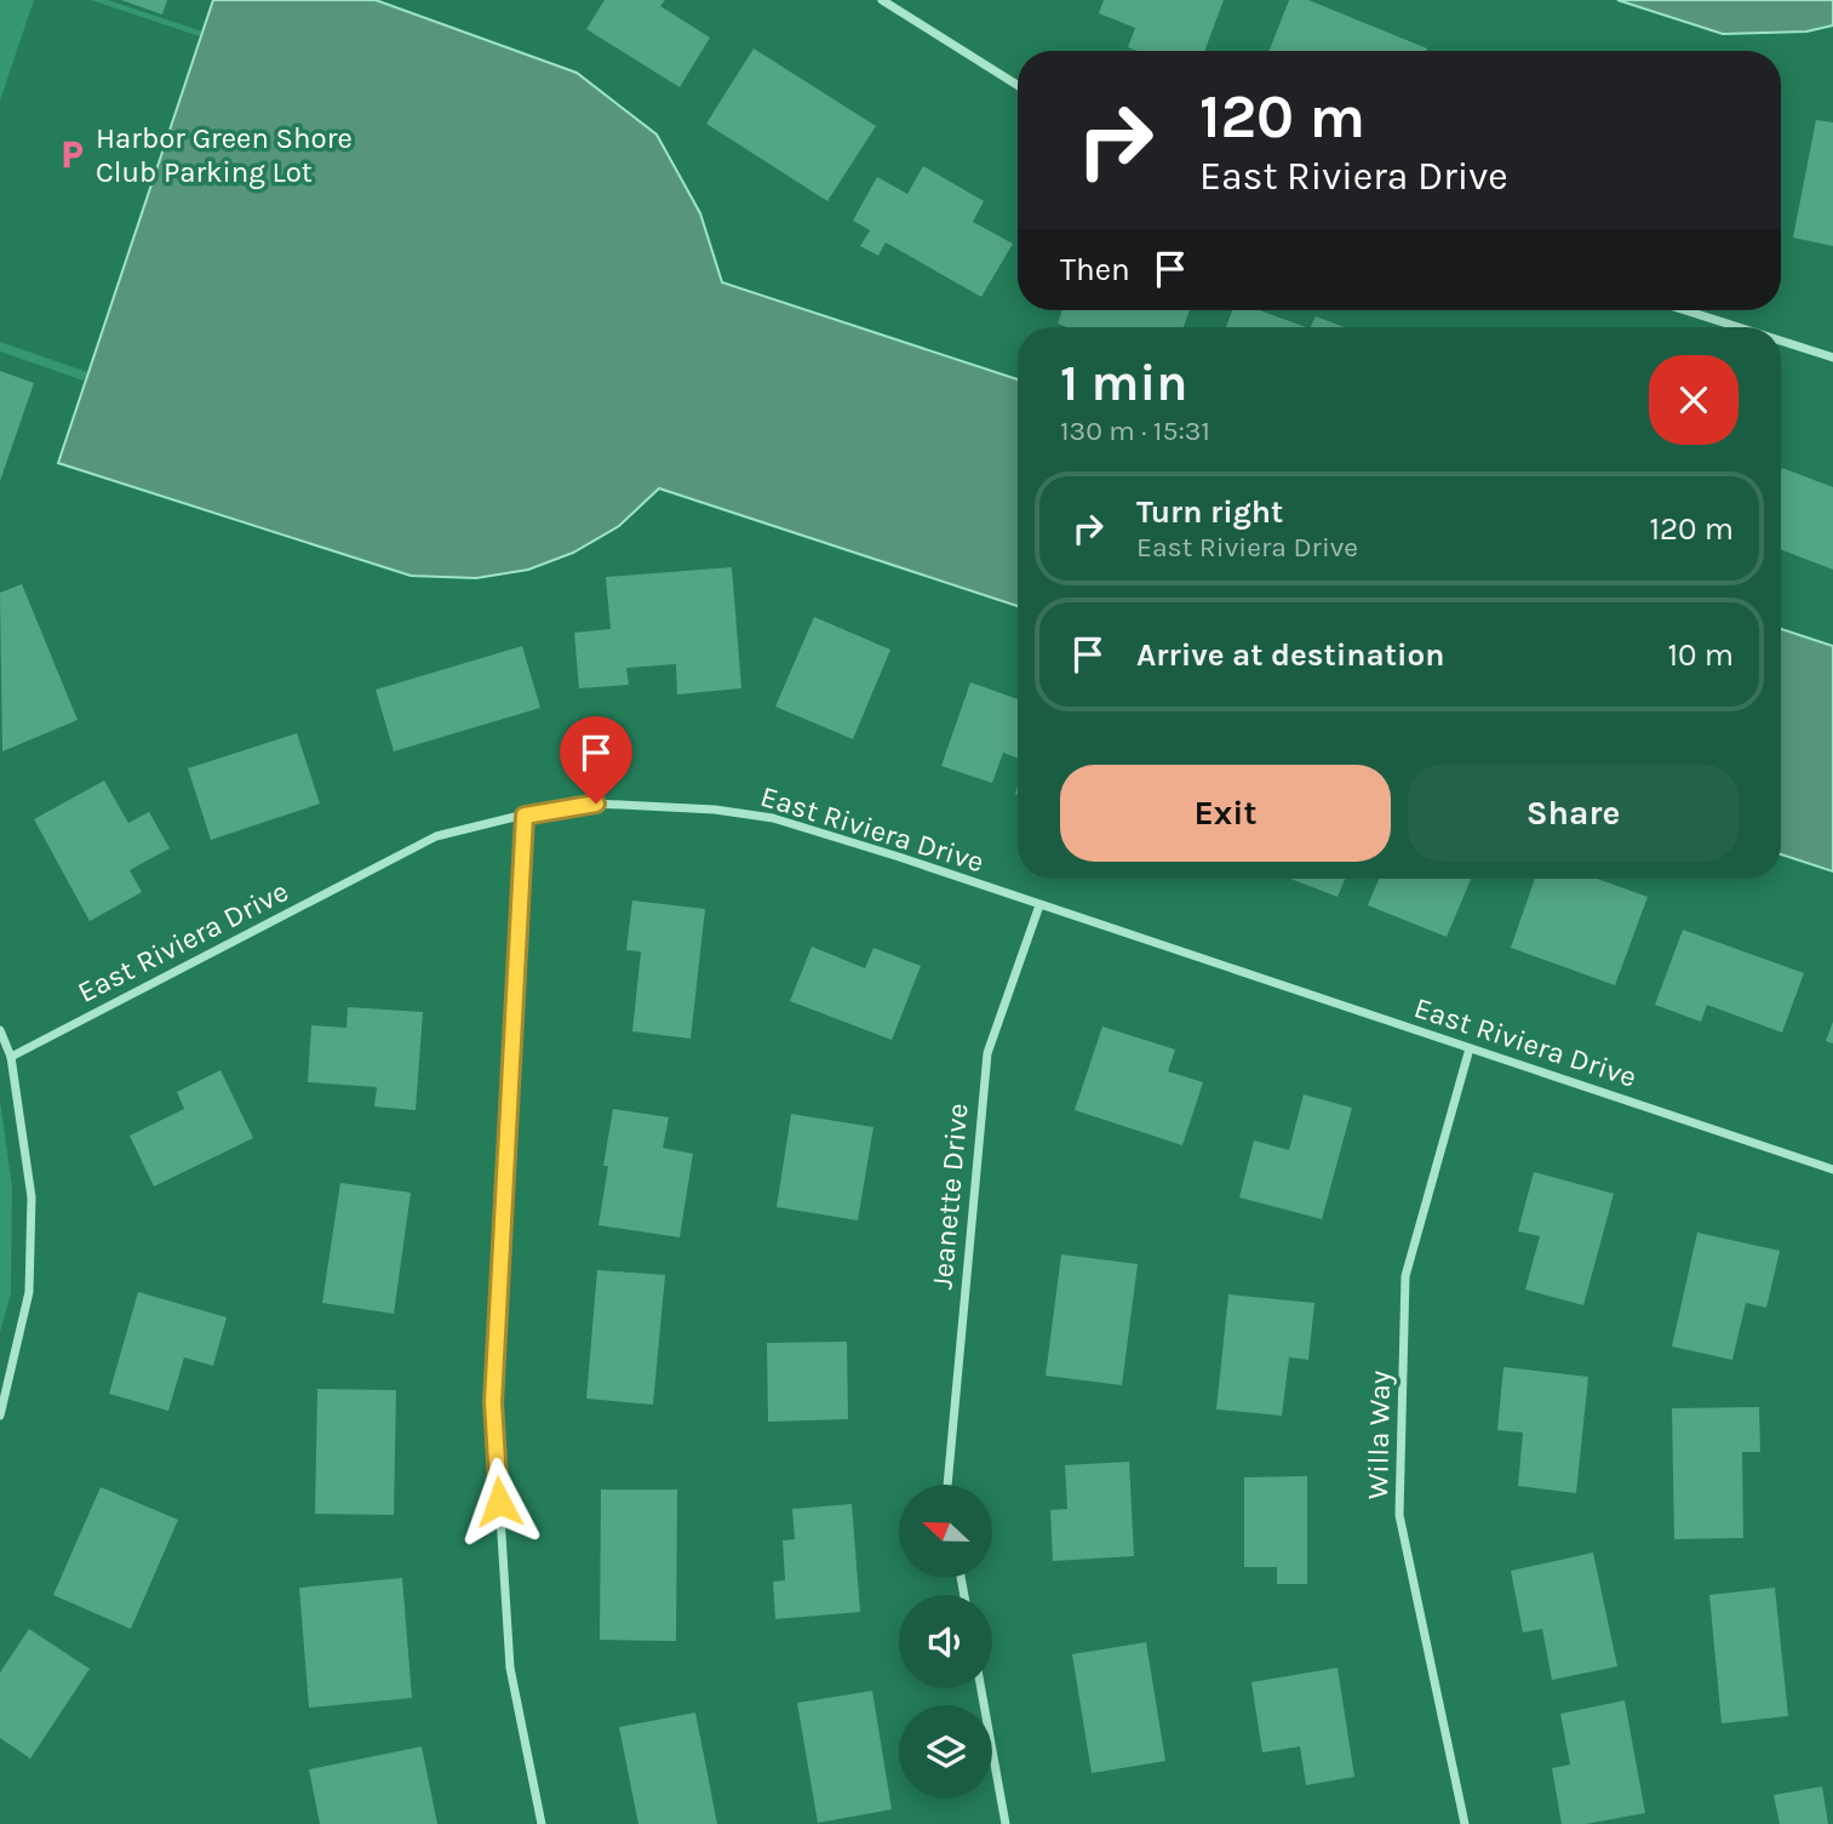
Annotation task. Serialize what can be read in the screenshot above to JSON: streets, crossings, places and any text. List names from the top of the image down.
{
  "streets": {
    "street": ["East Riviera Drive", "Jeanette Drive", "Willa Way"]
  },
  "crossings": [
    ["East Riviera Drive", "Jeanette Drive"],
    ["East Riviera Drive", "Willa Way"]
  ],
  "places": {
    "parking": ["Harbor Green Shore Club Parking Lot"]
  },
  "north": "left",
  "page": {
    "turn": ["120 m", "East Riviera Drive"],
    "then": "Then",
    "heading": ["1 min", "130 m · 15:31"],
    "list": [
      {
        "name": "Turn right",
        "note": "East Riviera Drive",
        "value": "120 m"
      },
      {
        "name": "Arrive at destination",
        "value": "10 m"
      }
    ],
    "buttons": ["Exit", "Share"]
  }
}
